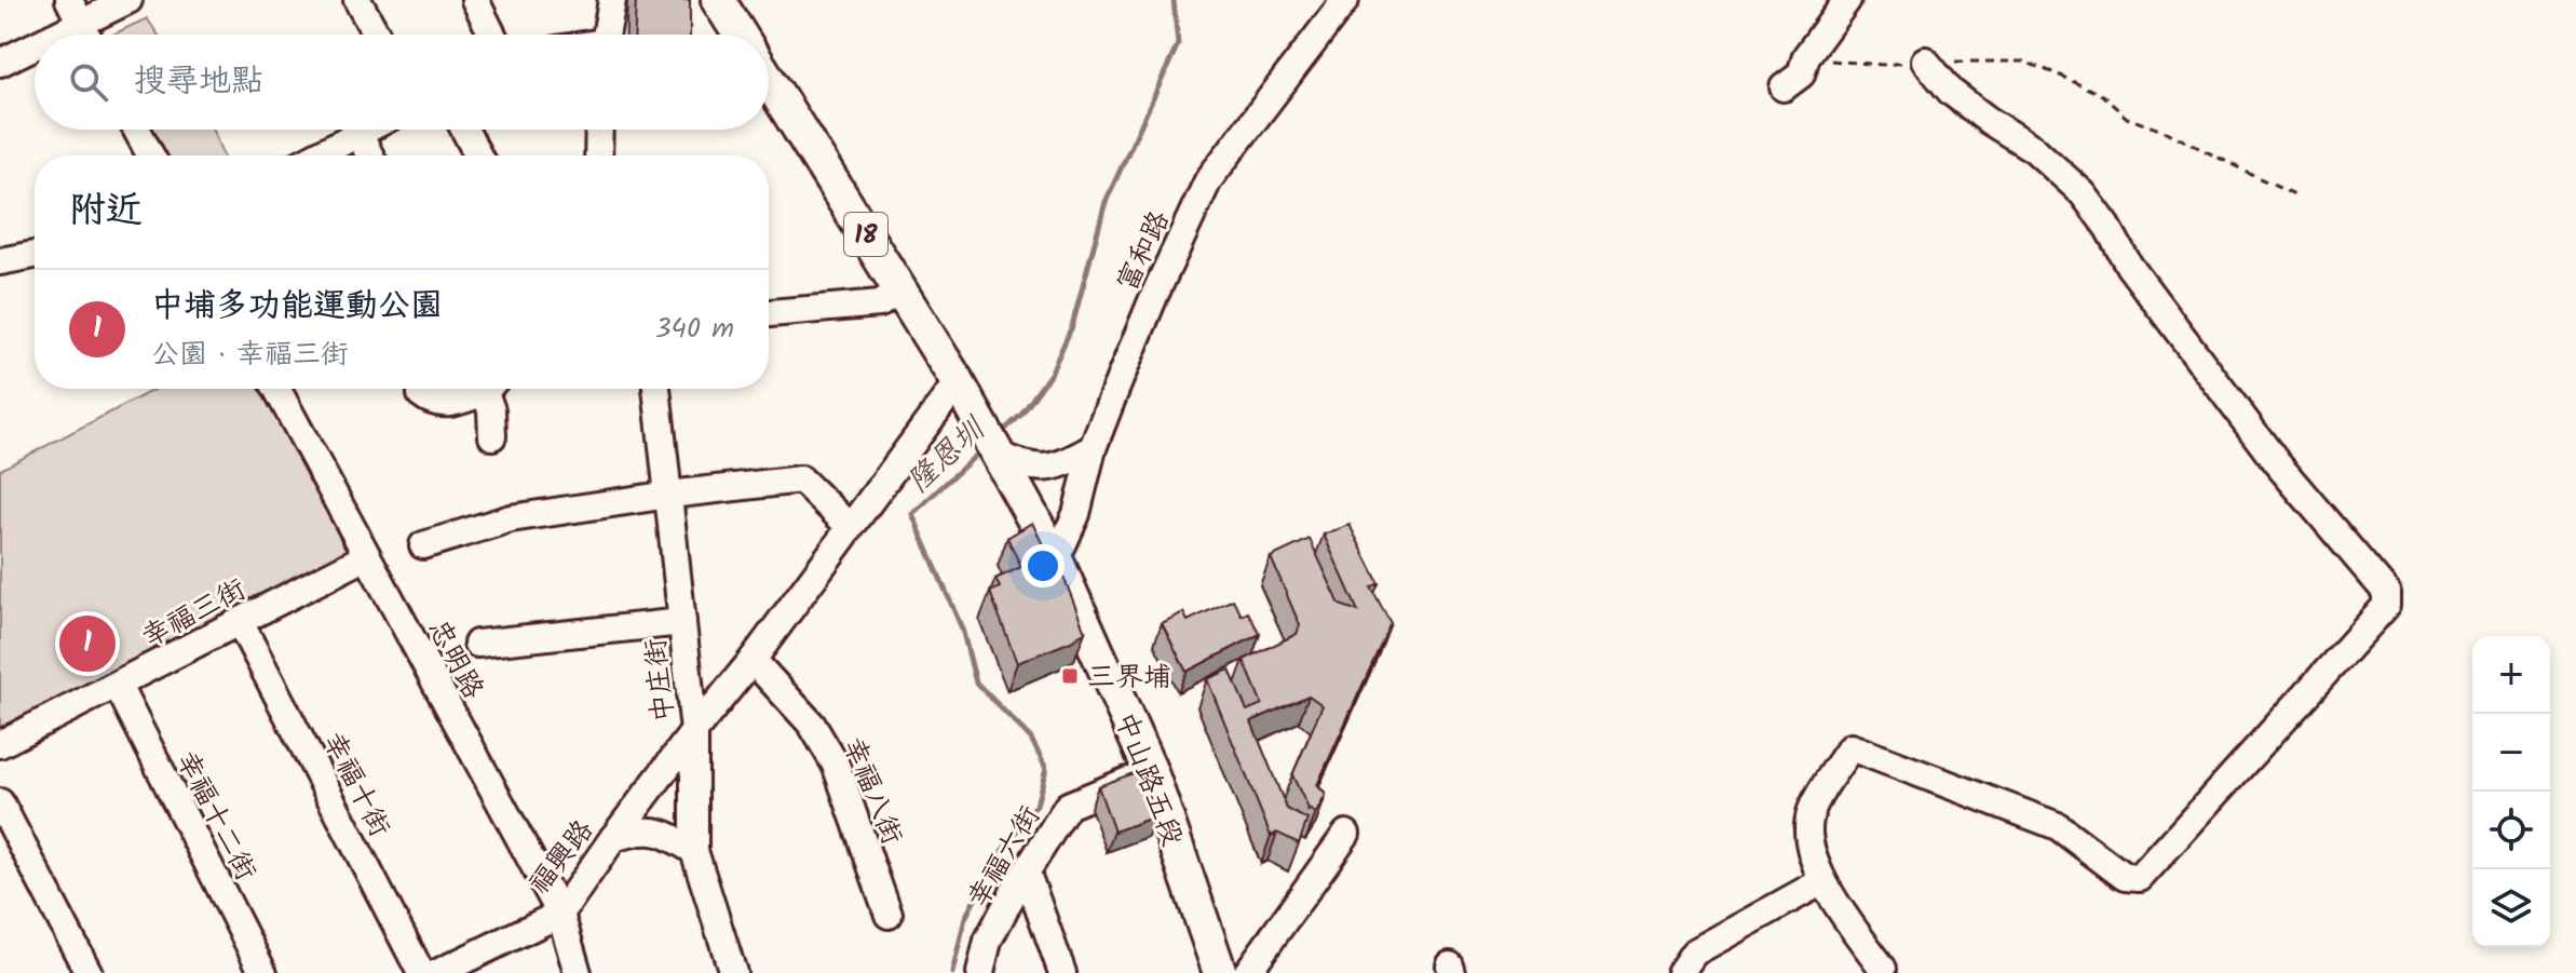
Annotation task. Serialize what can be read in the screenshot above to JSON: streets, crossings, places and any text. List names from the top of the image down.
{
  "streets": {
    "main road": ["18", "中山路五段"],
    "street": [
      "富和路",
      "幸福三街",
      "忠明路",
      "中庄街",
      "幸福十街",
      "幸福八街",
      "幸福十二街",
      "福興路",
      "幸福六街"
    ]
  },
  "crossings": [
    ["18", "中山路五段"],
    ["18", "福興路"],
    ["富和路", "中山路五段"],
    ["幸福三街", "忠明路"],
    ["幸福三街", "幸福十街"],
    ["幸福三街", "幸福十二街"],
    ["忠明路", "福興路"],
    ["中庄街", "福興路"],
    ["中山路五段", "幸福六街"],
    ["幸福八街", "福興路"]
  ],
  "water": ["隆恩圳"],
  "places": {
    "transit": ["三界埔"]
  },
  "page": {
    "search": "搜尋地點",
    "heading": "附近",
    "list": [
      {
        "mark": "1",
        "name": "中埔多功能運動公園",
        "note": "公園 · 幸福三街",
        "value": "340 m"
      }
    ],
    "pins": "1",
    "map_buttons": ["+", "−"]
  }
}
